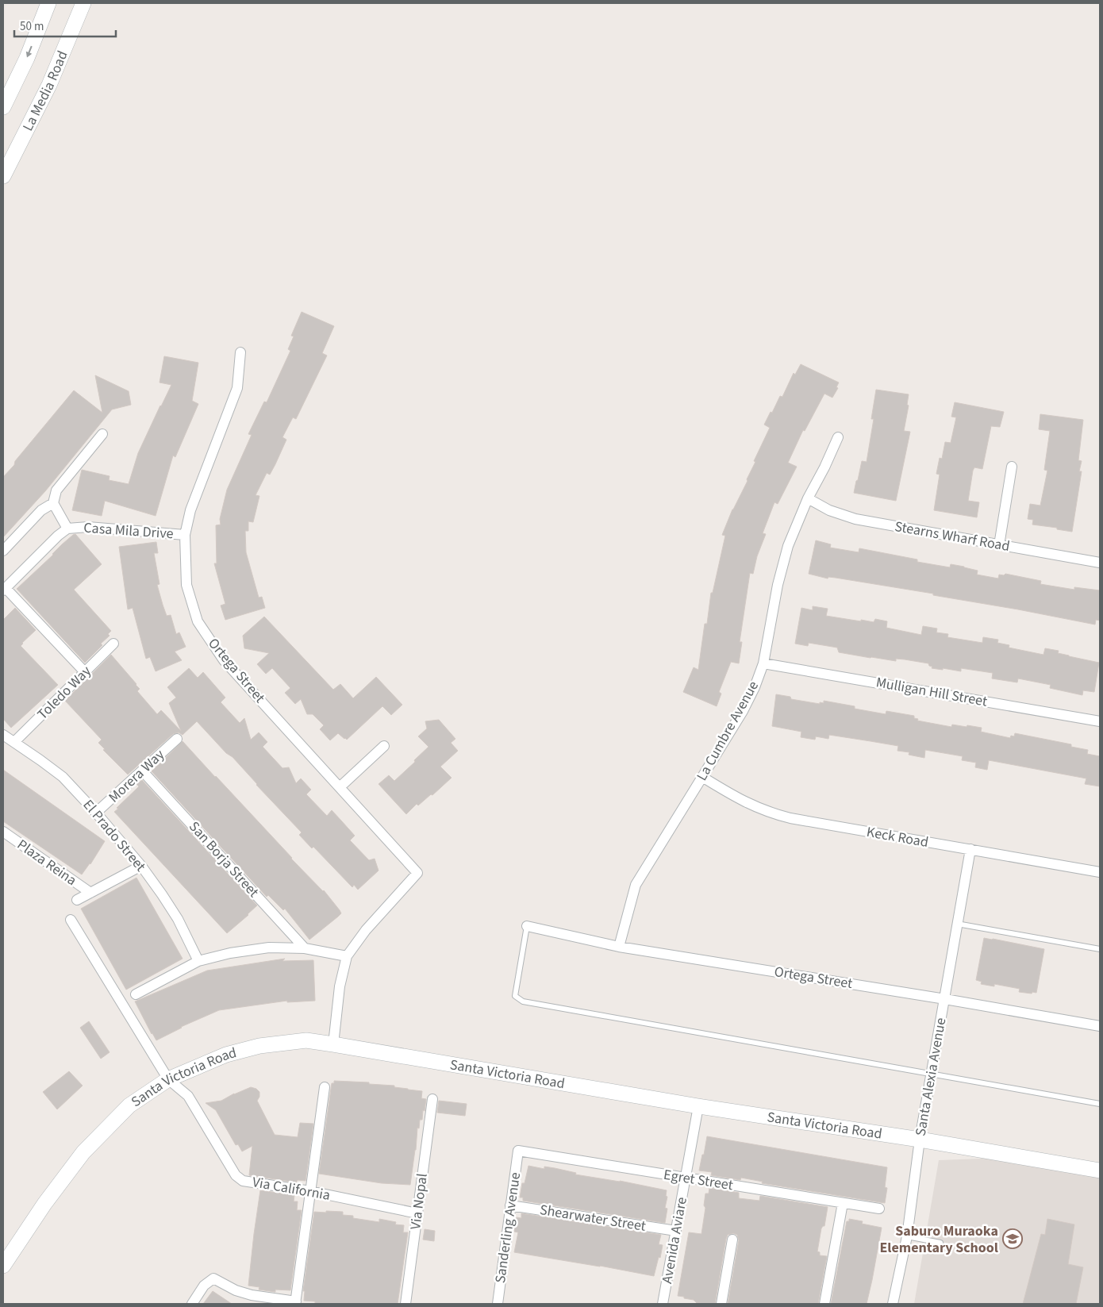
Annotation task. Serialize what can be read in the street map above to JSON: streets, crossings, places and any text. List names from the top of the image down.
{
  "streets": {
    "street": [
      "La Media Road",
      "Casa Mila Drive",
      "Stearns Wharf Road",
      "Ortega Street",
      "Mulligan Hill Street",
      "Toledo Way",
      "La Cumbre Avenue",
      "Morera Way",
      "El Prado Street",
      "Keck Road",
      "San Borja Street",
      "Plaza Reina",
      "Santa Victoria Road",
      "Santa Alexia Avenue",
      "Egret Street",
      "Via California",
      "Via Nopal",
      "Shearwater Street",
      "Sanderling Avenue",
      "Avenida Aviare"
    ]
  },
  "crossings": [
    ["Casa Mila Drive", "Ortega Street"],
    ["Stearns Wharf Road", "La Cumbre Avenue"],
    ["Ortega Street", "La Cumbre Avenue"],
    ["Ortega Street", "Santa Alexia Avenue"],
    ["Mulligan Hill Street", "La Cumbre Avenue"],
    ["Toledo Way", "El Prado Street"],
    ["La Cumbre Avenue", "Keck Road"],
    ["Morera Way", "El Prado Street"],
    ["Morera Way", "San Borja Street"],
    ["Keck Road", "Santa Alexia Avenue"],
    ["Santa Victoria Road", "Santa Alexia Avenue"],
    ["Santa Victoria Road", "Via California"],
    ["Santa Victoria Road", "Avenida Aviare"],
    ["Egret Street", "Sanderling Avenue"],
    ["Egret Street", "Avenida Aviare"],
    ["Via California", "Via Nopal"],
    ["Shearwater Street", "Sanderling Avenue"],
    ["Shearwater Street", "Avenida Aviare"]
  ],
  "places": {
    "school or university": ["Saburo Muraoka Elementary School"]
  },
  "scale_bar": "50 m"
}
